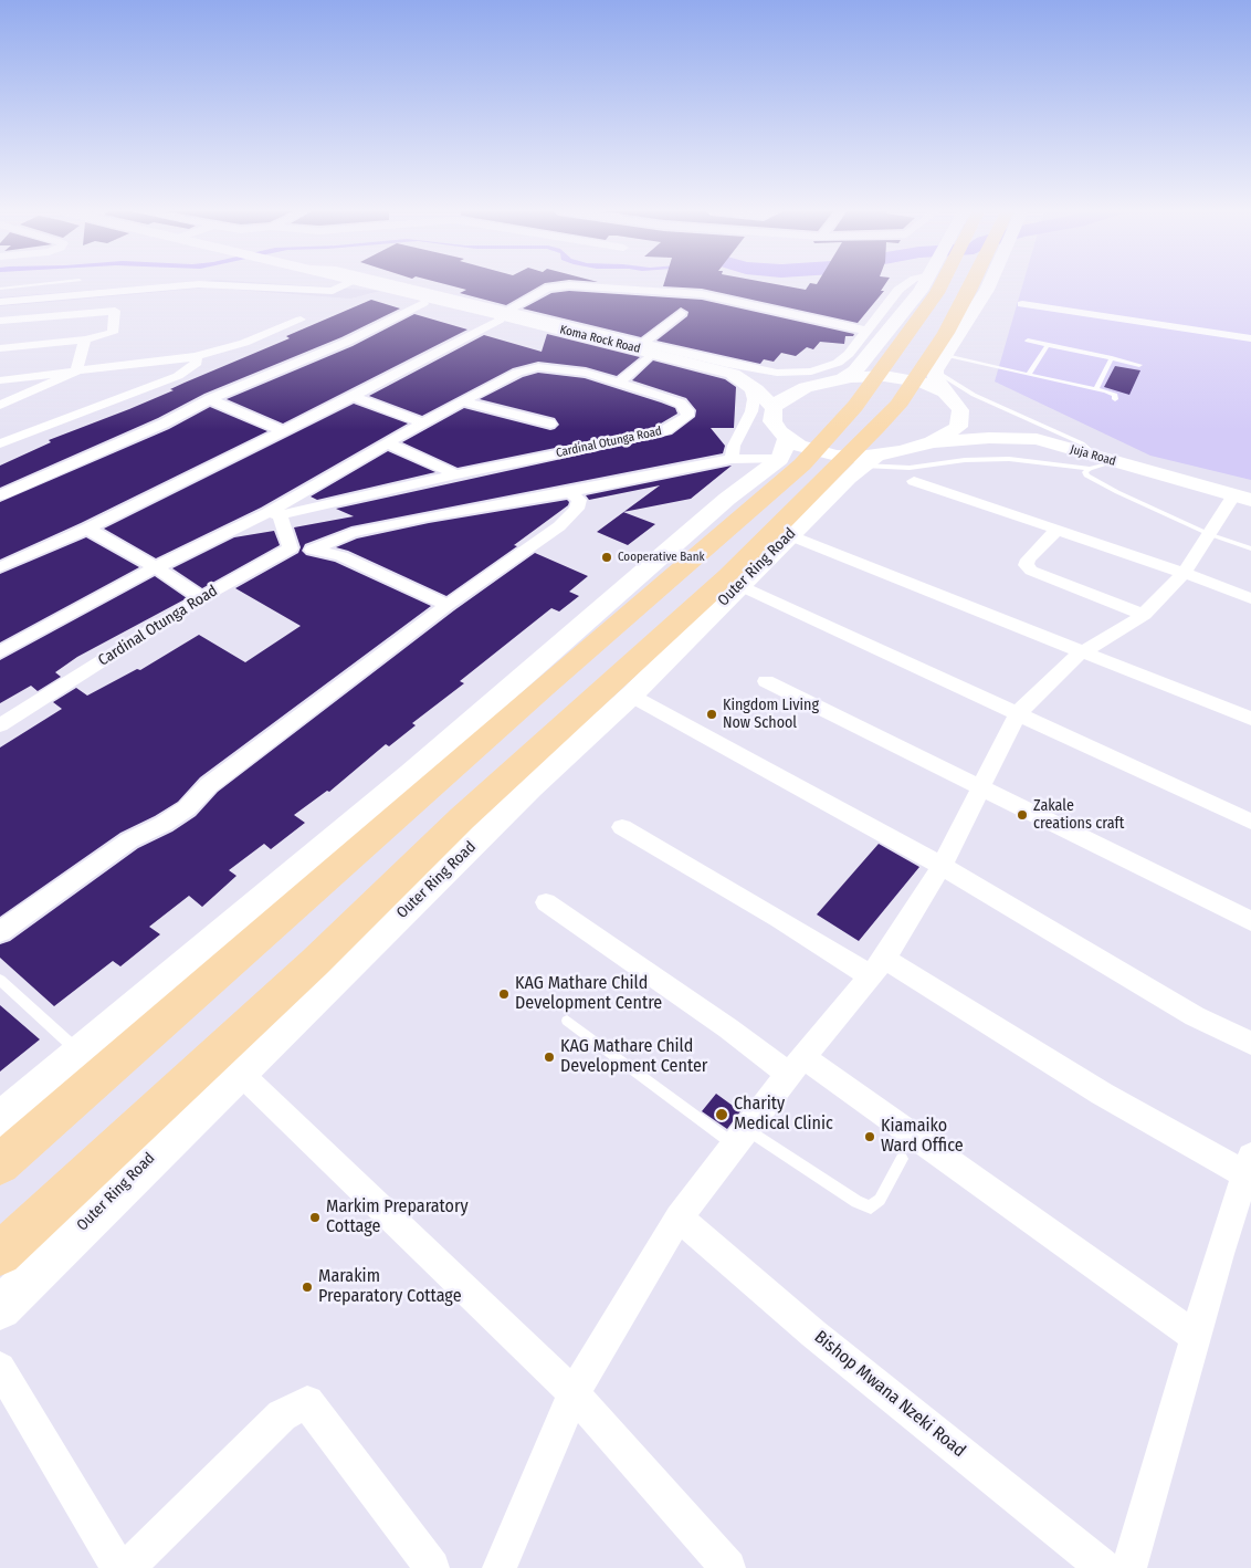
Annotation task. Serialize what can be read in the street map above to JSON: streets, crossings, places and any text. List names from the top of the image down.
{
  "streets": {
    "main road": ["Koma Rock Road", "Juja Road", "Outer Ring Road"],
    "street": ["Cardinal Otunga Road", "Bishop Mwana Nzeki Road"]
  },
  "crossings": [
    ["Koma Rock Road", "Outer Ring Road"],
    ["Juja Road", "Outer Ring Road"]
  ],
  "places": [
    "Cooperative Bank",
    "Kingdom Living Now School",
    "Zakale creations craft",
    "KAG Mathare Child Development Centre",
    "KAG Mathare Child Development Center",
    "Charity Medical Clinic",
    "Kiamaiko Ward Office",
    "Markim Preparatory Cottage",
    "Marakim Preparatory Cottage"
  ]
}
